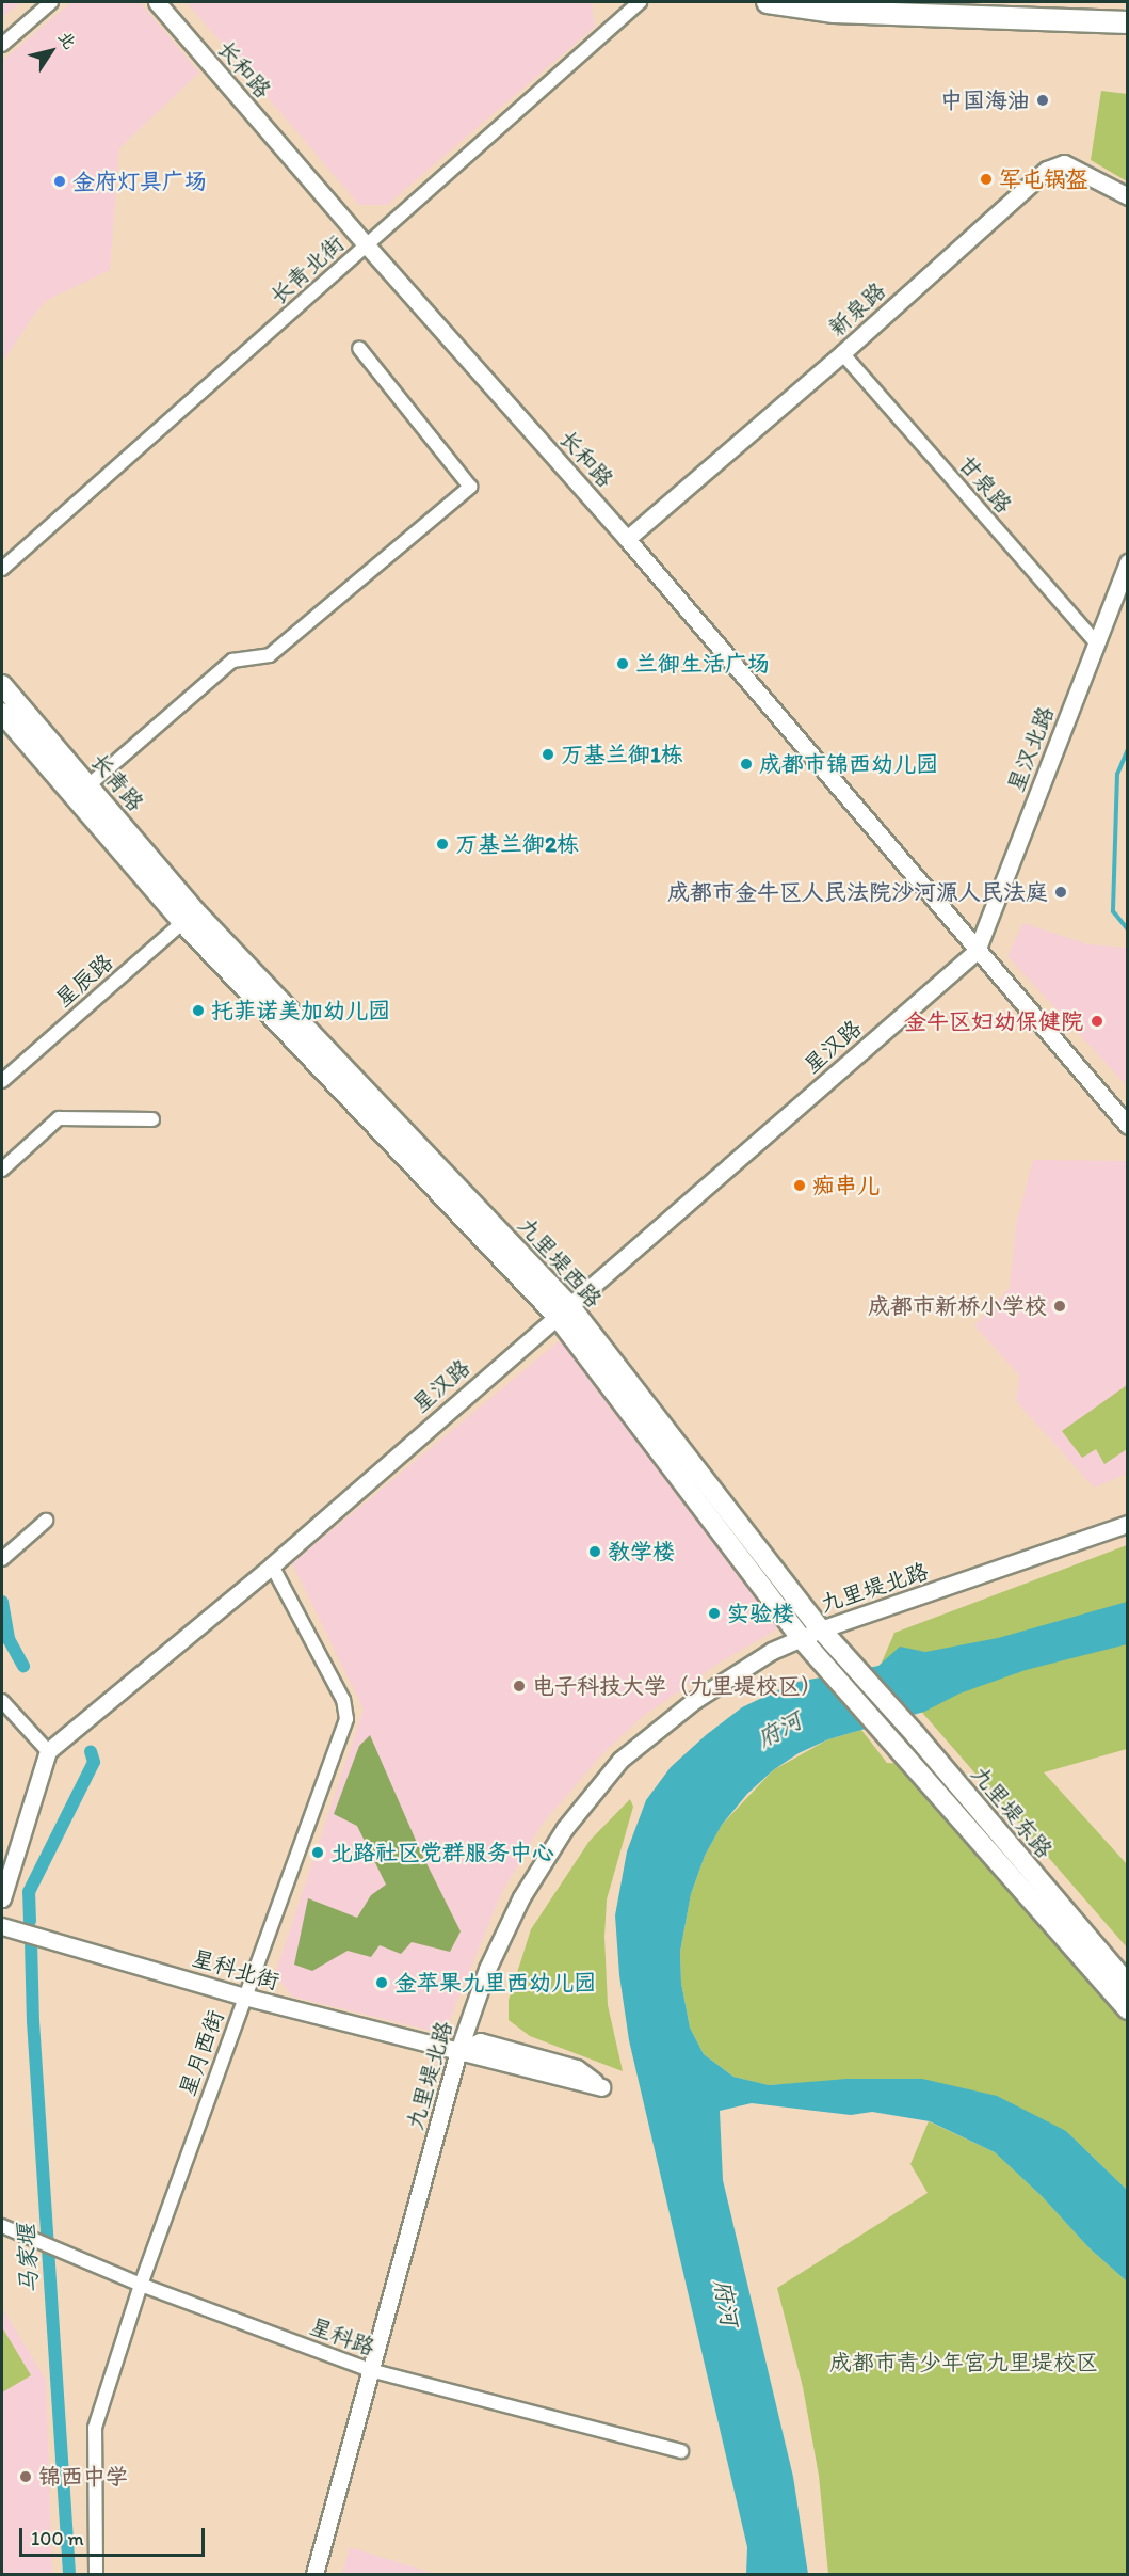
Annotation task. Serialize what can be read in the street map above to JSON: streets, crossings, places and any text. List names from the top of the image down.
{
  "streets": {
    "main road": ["长青路", "九里堤西路", "九里堤东路"],
    "street": [
      "长和路",
      "长青北街",
      "新泉路",
      "甘泉路",
      "星汉北路",
      "星辰路",
      "星汉路",
      "九里堤北路",
      "星科北街",
      "星月西街",
      "星科路"
    ]
  },
  "crossings": [
    ["长和路", "长青北街"],
    ["长和路", "新泉路"],
    ["长和路", "星汉北路"],
    ["长和路", "星汉路"],
    ["新泉路", "甘泉路"],
    ["甘泉路", "星汉北路"],
    ["星汉北路", "星汉路"],
    ["长青路", "星辰路"],
    ["长青路", "九里堤西路"],
    ["星辰路", "九里堤西路"],
    ["星汉路", "九里堤西路"],
    ["星汉路", "星月西街"],
    ["九里堤西路", "九里堤北路"],
    ["九里堤西路", "九里堤东路"],
    ["九里堤北路", "星科北街"],
    ["九里堤北路", "星科路"],
    ["星科北街", "星月西街"],
    ["星月西街", "星科路"]
  ],
  "water": ["府河", "马家堰"],
  "parks": ["成都市青少年宫九里堤校区"],
  "places": [
    "中国海油",
    "军屯锅盔",
    "金府灯具广场",
    "兰御生活广场",
    "万基兰御1栋",
    "成都市锦西幼儿园",
    "万基兰御2栋",
    "成都市金牛区人民法院沙河源人民法庭",
    "托菲诺美加幼儿园",
    "金牛区妇幼保健院",
    "痴串儿",
    "成都市新桥小学校",
    "教学楼",
    "实验楼",
    "电子科技大学（九里堤校区）",
    "北路社区党群服务中心",
    "金苹果九里西幼儿园",
    "锦西中学"
  ],
  "scale_bar": "100 m",
  "north": "top right"
}
